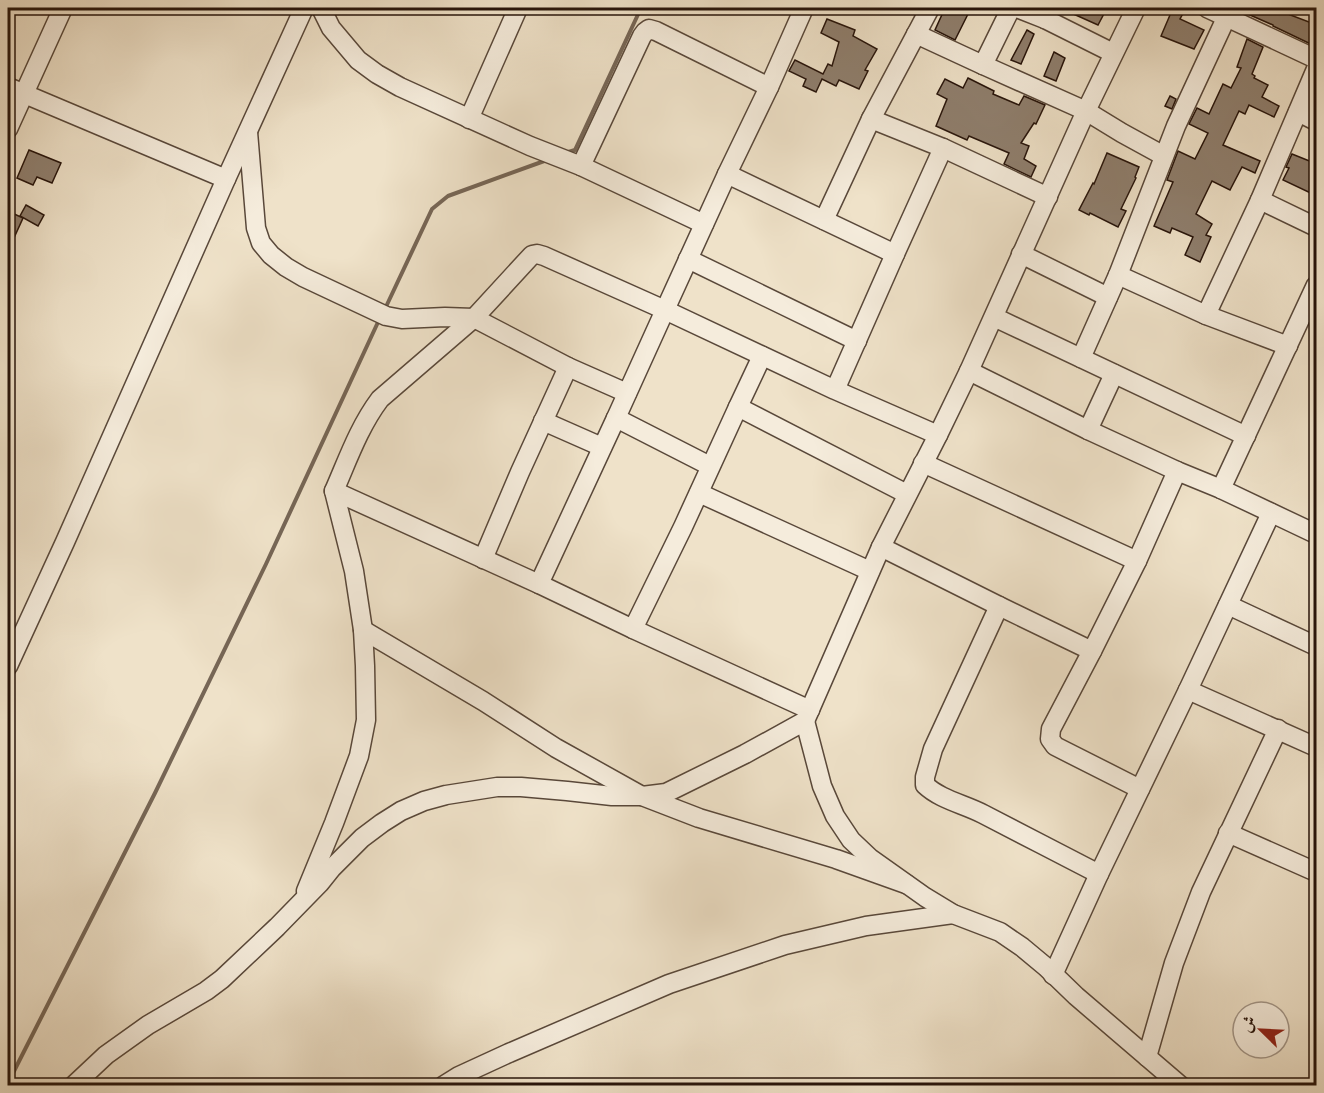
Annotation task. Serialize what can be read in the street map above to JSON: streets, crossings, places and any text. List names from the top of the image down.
{
  "north": "top left"
}
